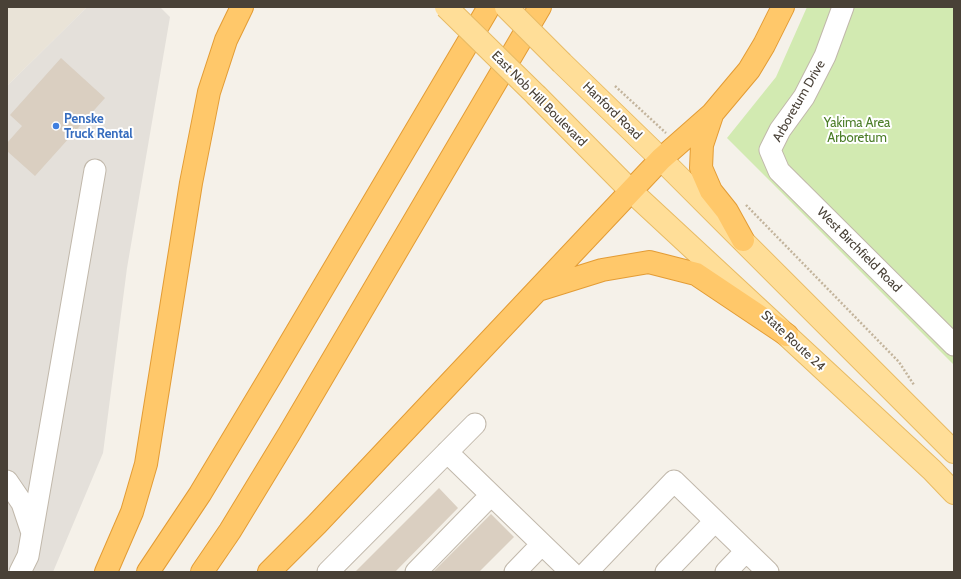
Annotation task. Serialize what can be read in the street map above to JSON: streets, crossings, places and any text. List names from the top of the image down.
{
  "streets": {
    "main road": ["East Nob Hill Boulevard", "Hanford Road", "State Route 24"],
    "street": ["Arboretum Drive", "West Birchfield Road"]
  },
  "crossings": [
    ["East Nob Hill Boulevard", "State Route 24"],
    ["Arboretum Drive", "West Birchfield Road"]
  ],
  "parks": ["Yakima Area Arboretum"],
  "places": ["Penske Truck Rental"]
}
